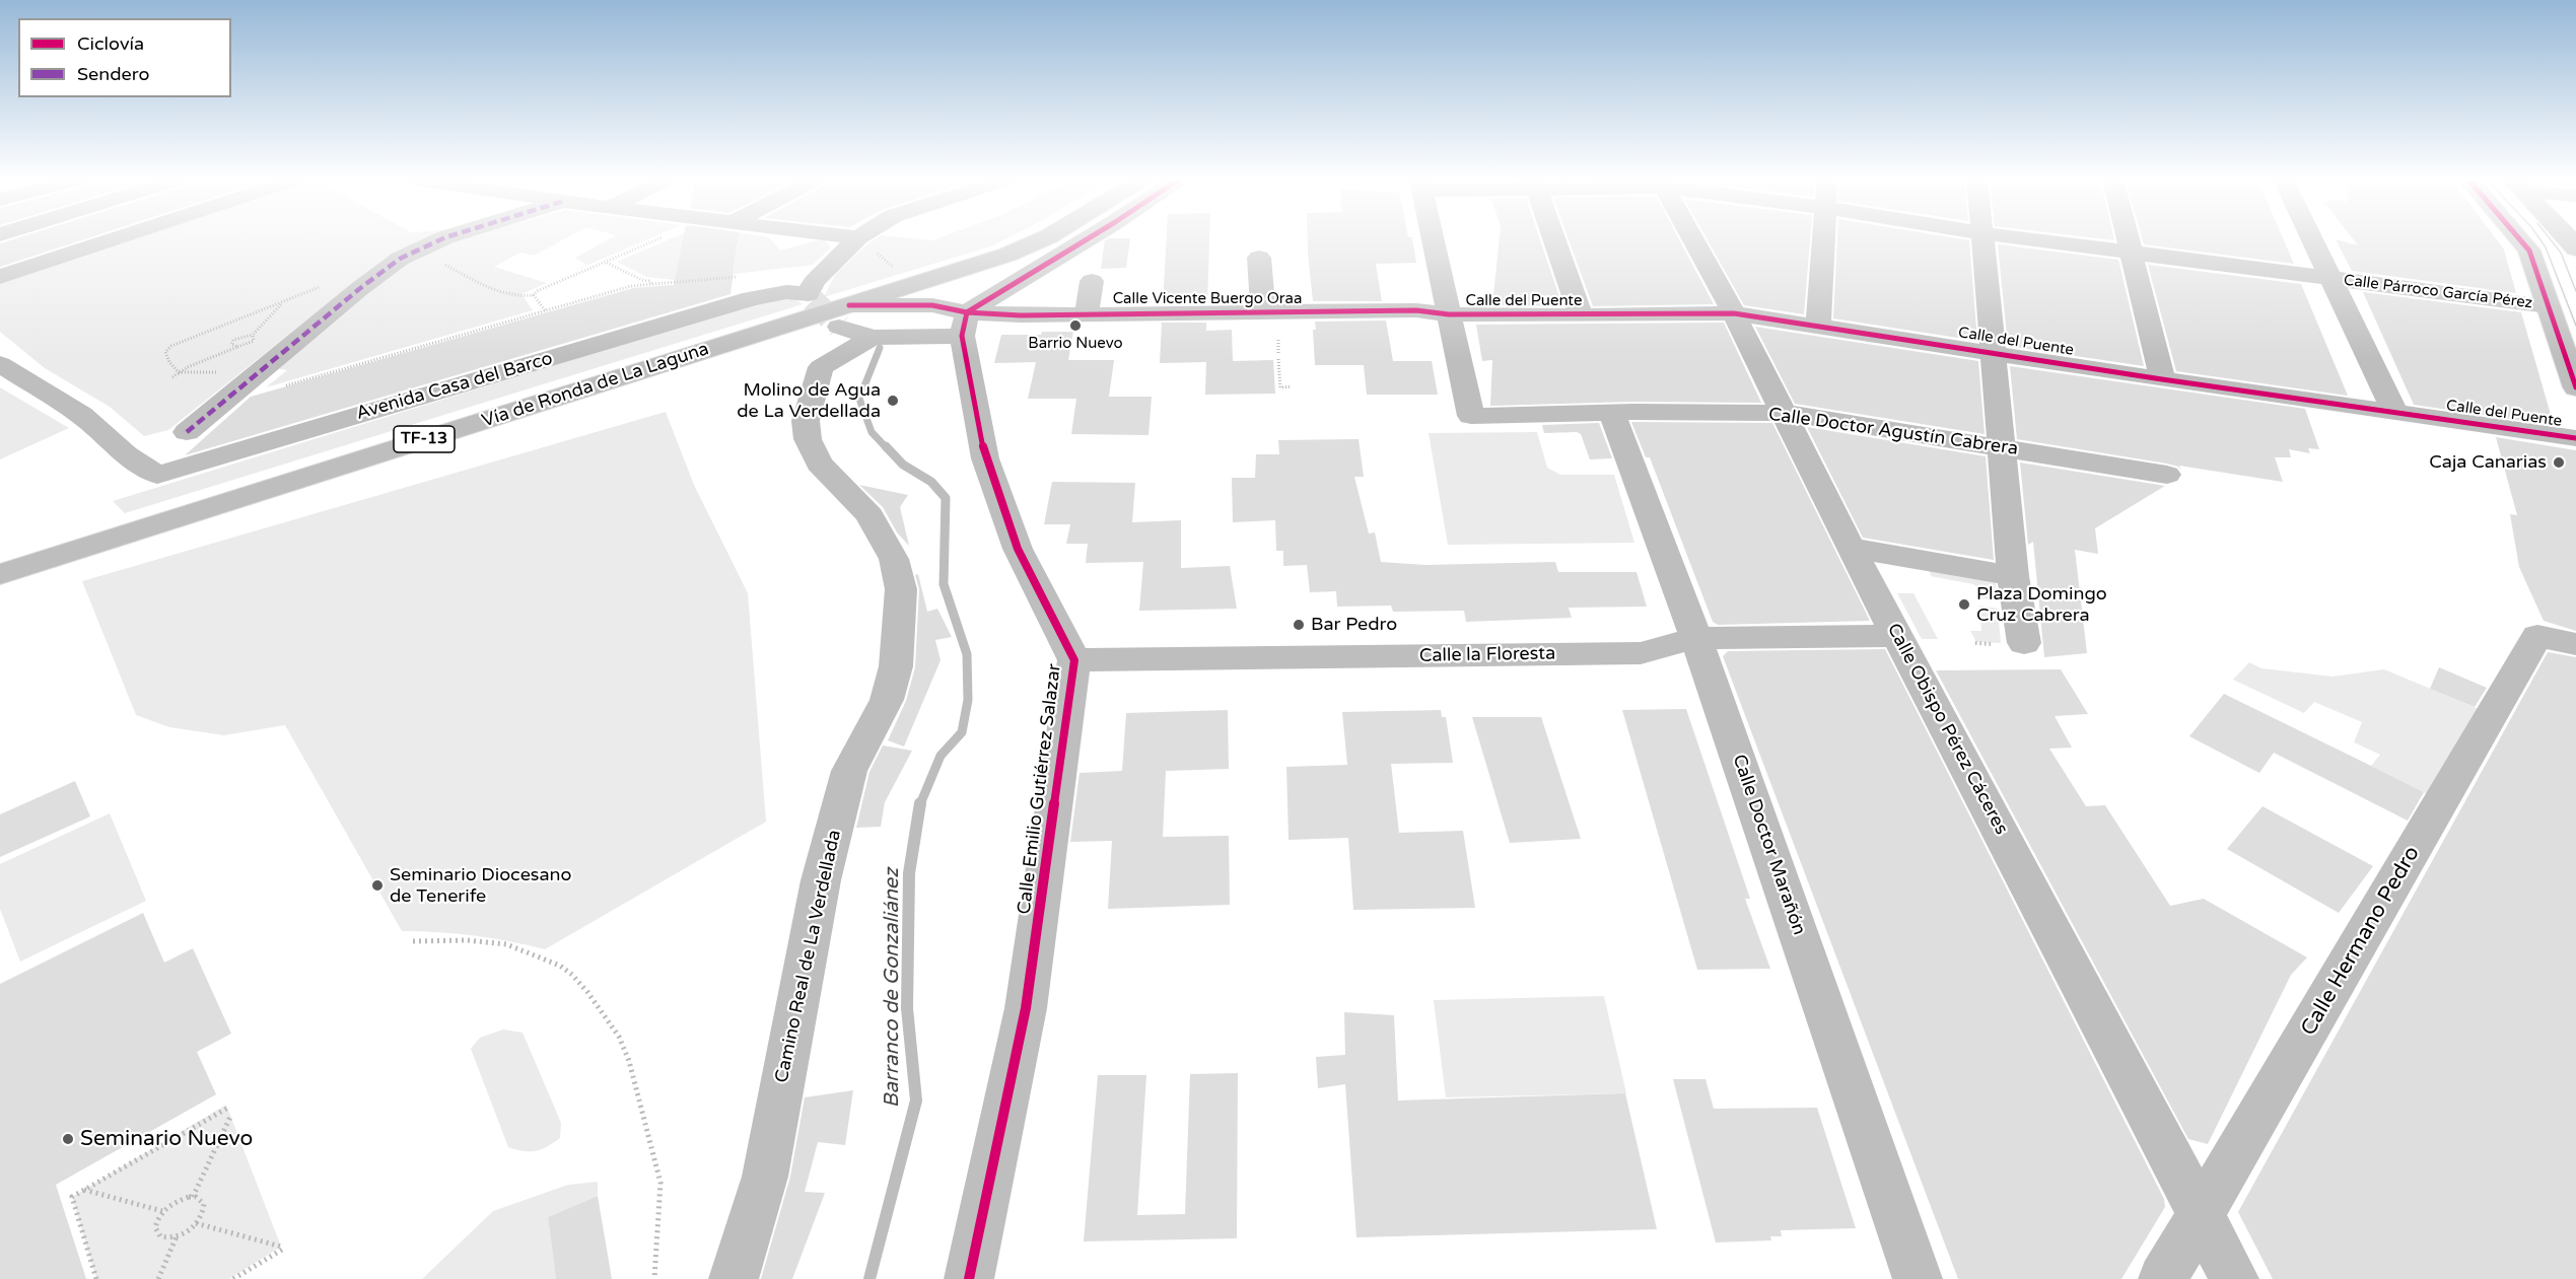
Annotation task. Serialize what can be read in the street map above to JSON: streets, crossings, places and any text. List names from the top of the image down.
{
  "streets": {
    "street": [
      "Calle Párroco García Pérez",
      "Calle Vicente Buergo Oraa",
      "Calle del Puente",
      "Vía de Ronda de La Laguna",
      "Avenida Casa del Barco",
      "Calle Doctor Agustín Cabrera",
      "TF-13",
      "Calle la Floresta",
      "Calle Obispo Pérez Cáceres",
      "Calle Emilio Gutiérrez Salazar",
      "Calle Doctor Marañón",
      "Calle Hermano Pedro",
      "Camino Real de La Verdellada"
    ]
  },
  "crossings": [
    ["Calle Vicente Buergo Oraa", "Calle del Puente"],
    ["Calle Vicente Buergo Oraa", "Calle Doctor Agustín Cabrera"],
    ["Calle Vicente Buergo Oraa", "Calle Emilio Gutiérrez Salazar"],
    ["Calle Vicente Buergo Oraa", "Camino Real de La Verdellada"],
    ["Calle del Puente", "Calle Doctor Agustín Cabrera"],
    ["Calle del Puente", "Calle Obispo Pérez Cáceres"],
    ["Vía de Ronda de La Laguna", "Camino Real de La Verdellada"],
    ["Calle Doctor Agustín Cabrera", "Calle Obispo Pérez Cáceres"],
    ["Calle Doctor Agustín Cabrera", "Calle Doctor Marañón"],
    ["Calle la Floresta", "Calle Obispo Pérez Cáceres"],
    ["Calle la Floresta", "Calle Emilio Gutiérrez Salazar"],
    ["Calle la Floresta", "Calle Doctor Marañón"],
    ["Calle Obispo Pérez Cáceres", "Calle Hermano Pedro"],
    ["Calle Emilio Gutiérrez Salazar", "Camino Real de La Verdellada"]
  ],
  "water": ["Barranco de Gonzaliánez"],
  "places": [
    "Barrio Nuevo",
    "Molino de Agua de La Verdellada",
    "Caja Canarias",
    "Plaza Domingo Cruz Cabrera",
    "Bar Pedro",
    "Seminario Diocesano de Tenerife",
    "Seminario Nuevo"
  ],
  "legend": ["Ciclovía", "Sendero"]
}
